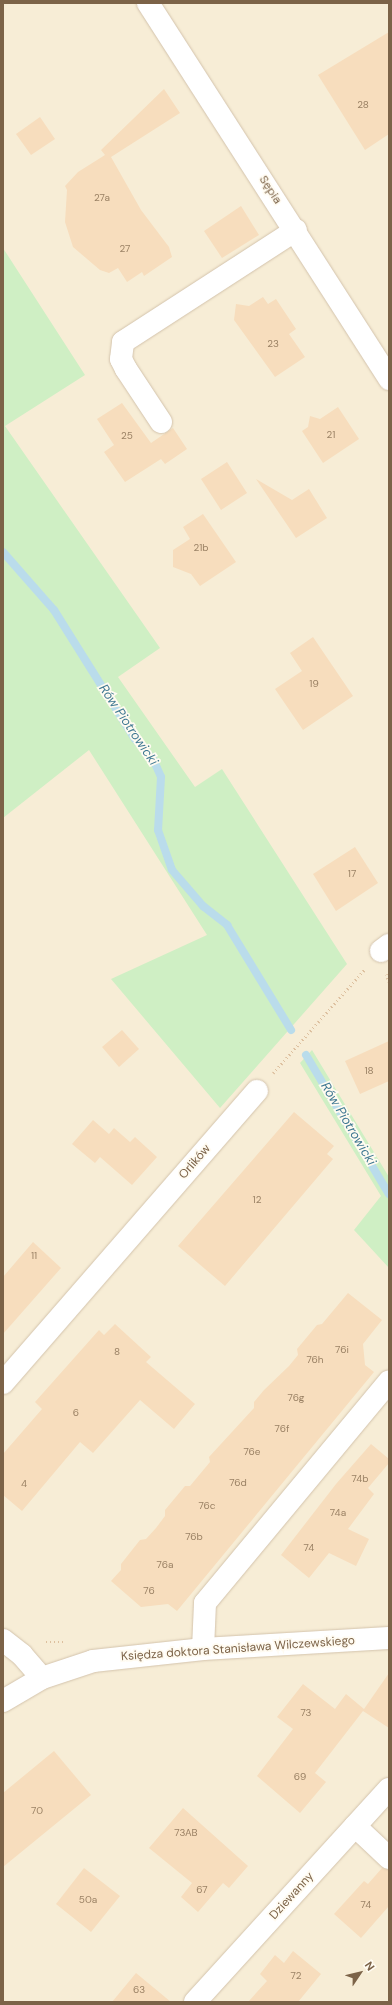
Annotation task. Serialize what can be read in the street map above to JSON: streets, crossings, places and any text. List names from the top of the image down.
{
  "streets": {
    "street": [
      "Sępia",
      "Orlików",
      "Księdza doktora Stanisława Wilczewskiego",
      "Dziewanny"
    ]
  },
  "water": ["Rów Piotrowicki"],
  "house_numbers": [
    "28",
    "27a",
    "27",
    "23",
    "21",
    "25",
    "21b",
    "19",
    "17",
    "18",
    "12",
    "11",
    "76i",
    "8",
    "76h",
    "76g",
    "6",
    "76f",
    "76e",
    "74b",
    "76d",
    "4",
    "76c",
    "74a",
    "76b",
    "74",
    "76a",
    "76",
    "73",
    "69",
    "70",
    "73AB",
    "67",
    "50a",
    "74",
    "72",
    "63"
  ],
  "north": "top right"
}
